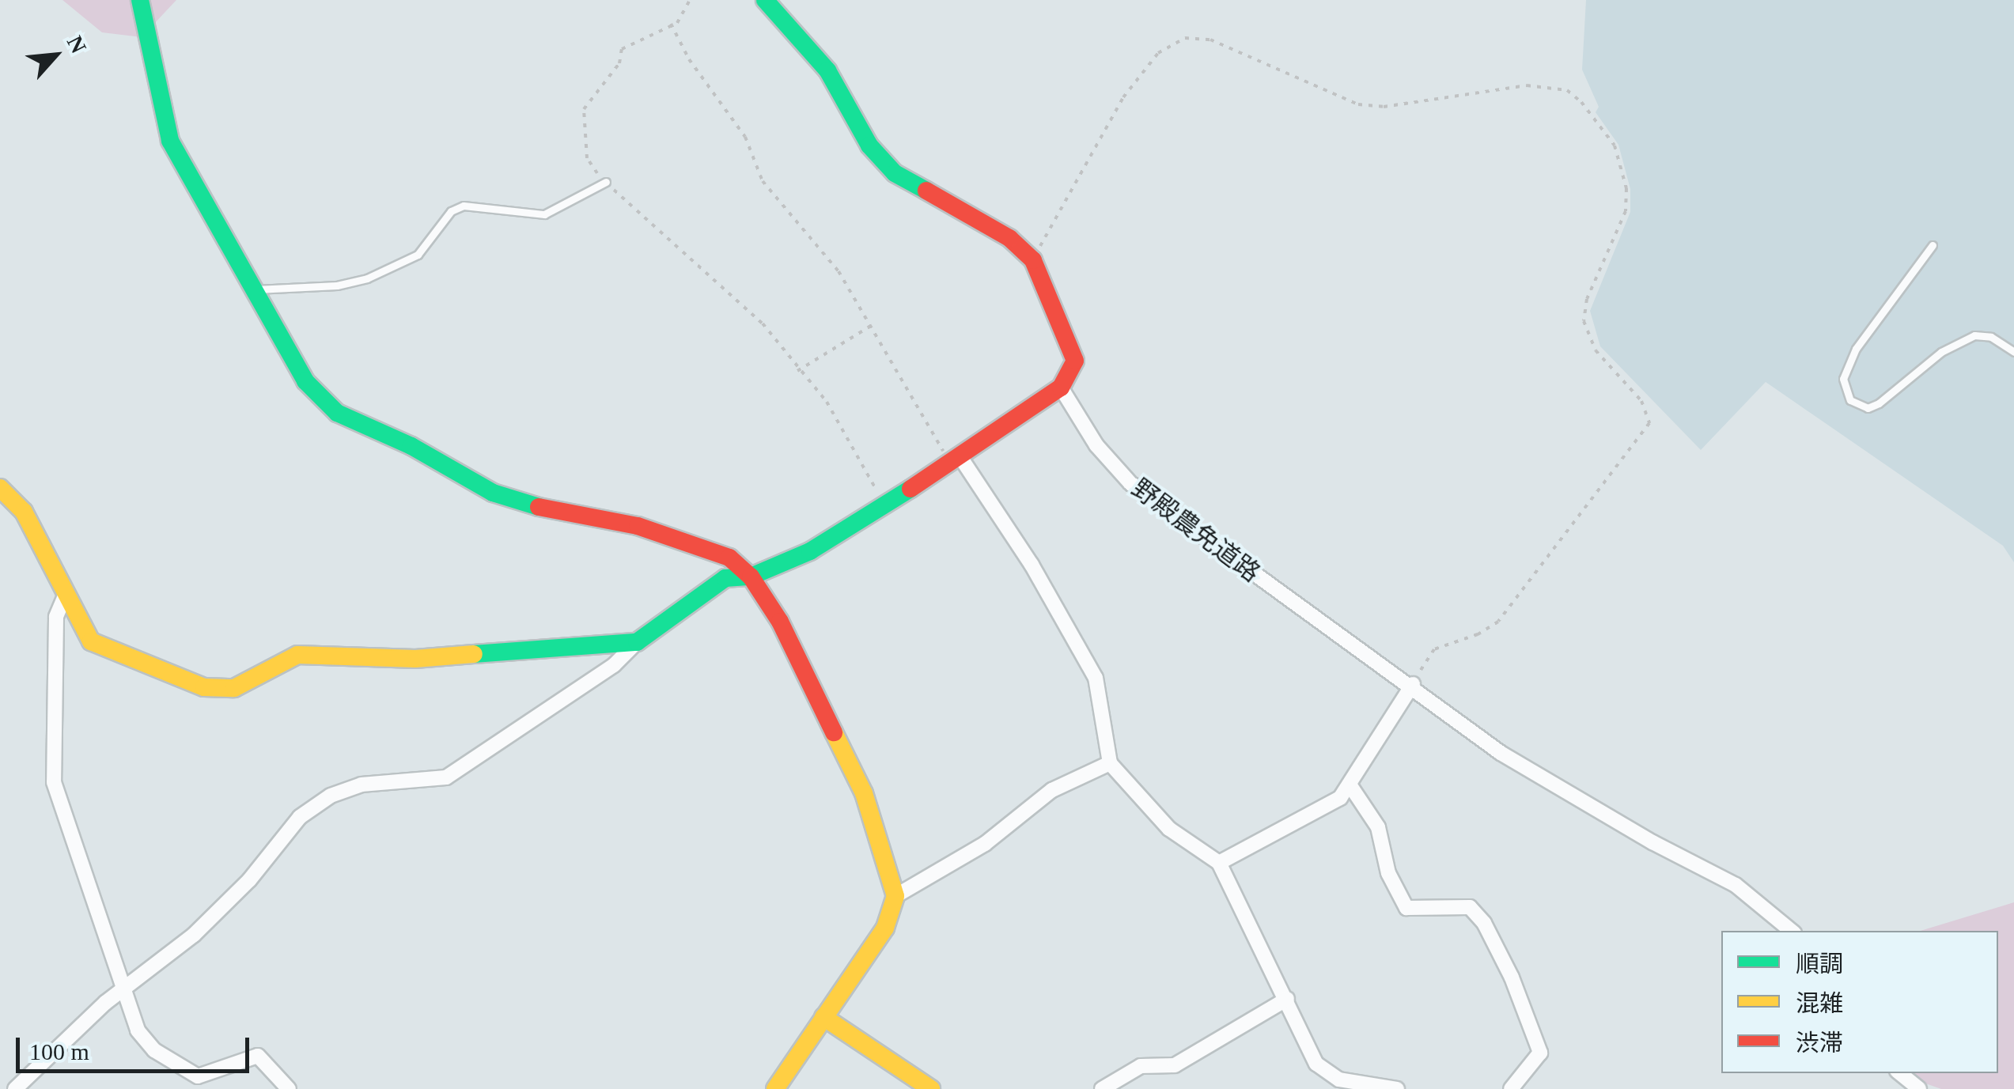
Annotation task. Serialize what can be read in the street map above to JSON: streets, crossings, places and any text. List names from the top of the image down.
{
  "streets": {
    "street": ["野殿農免道路"]
  },
  "legend": ["順調", "混雑", "渋滞"],
  "scale_bar": "100 m",
  "north": "top right"
}
